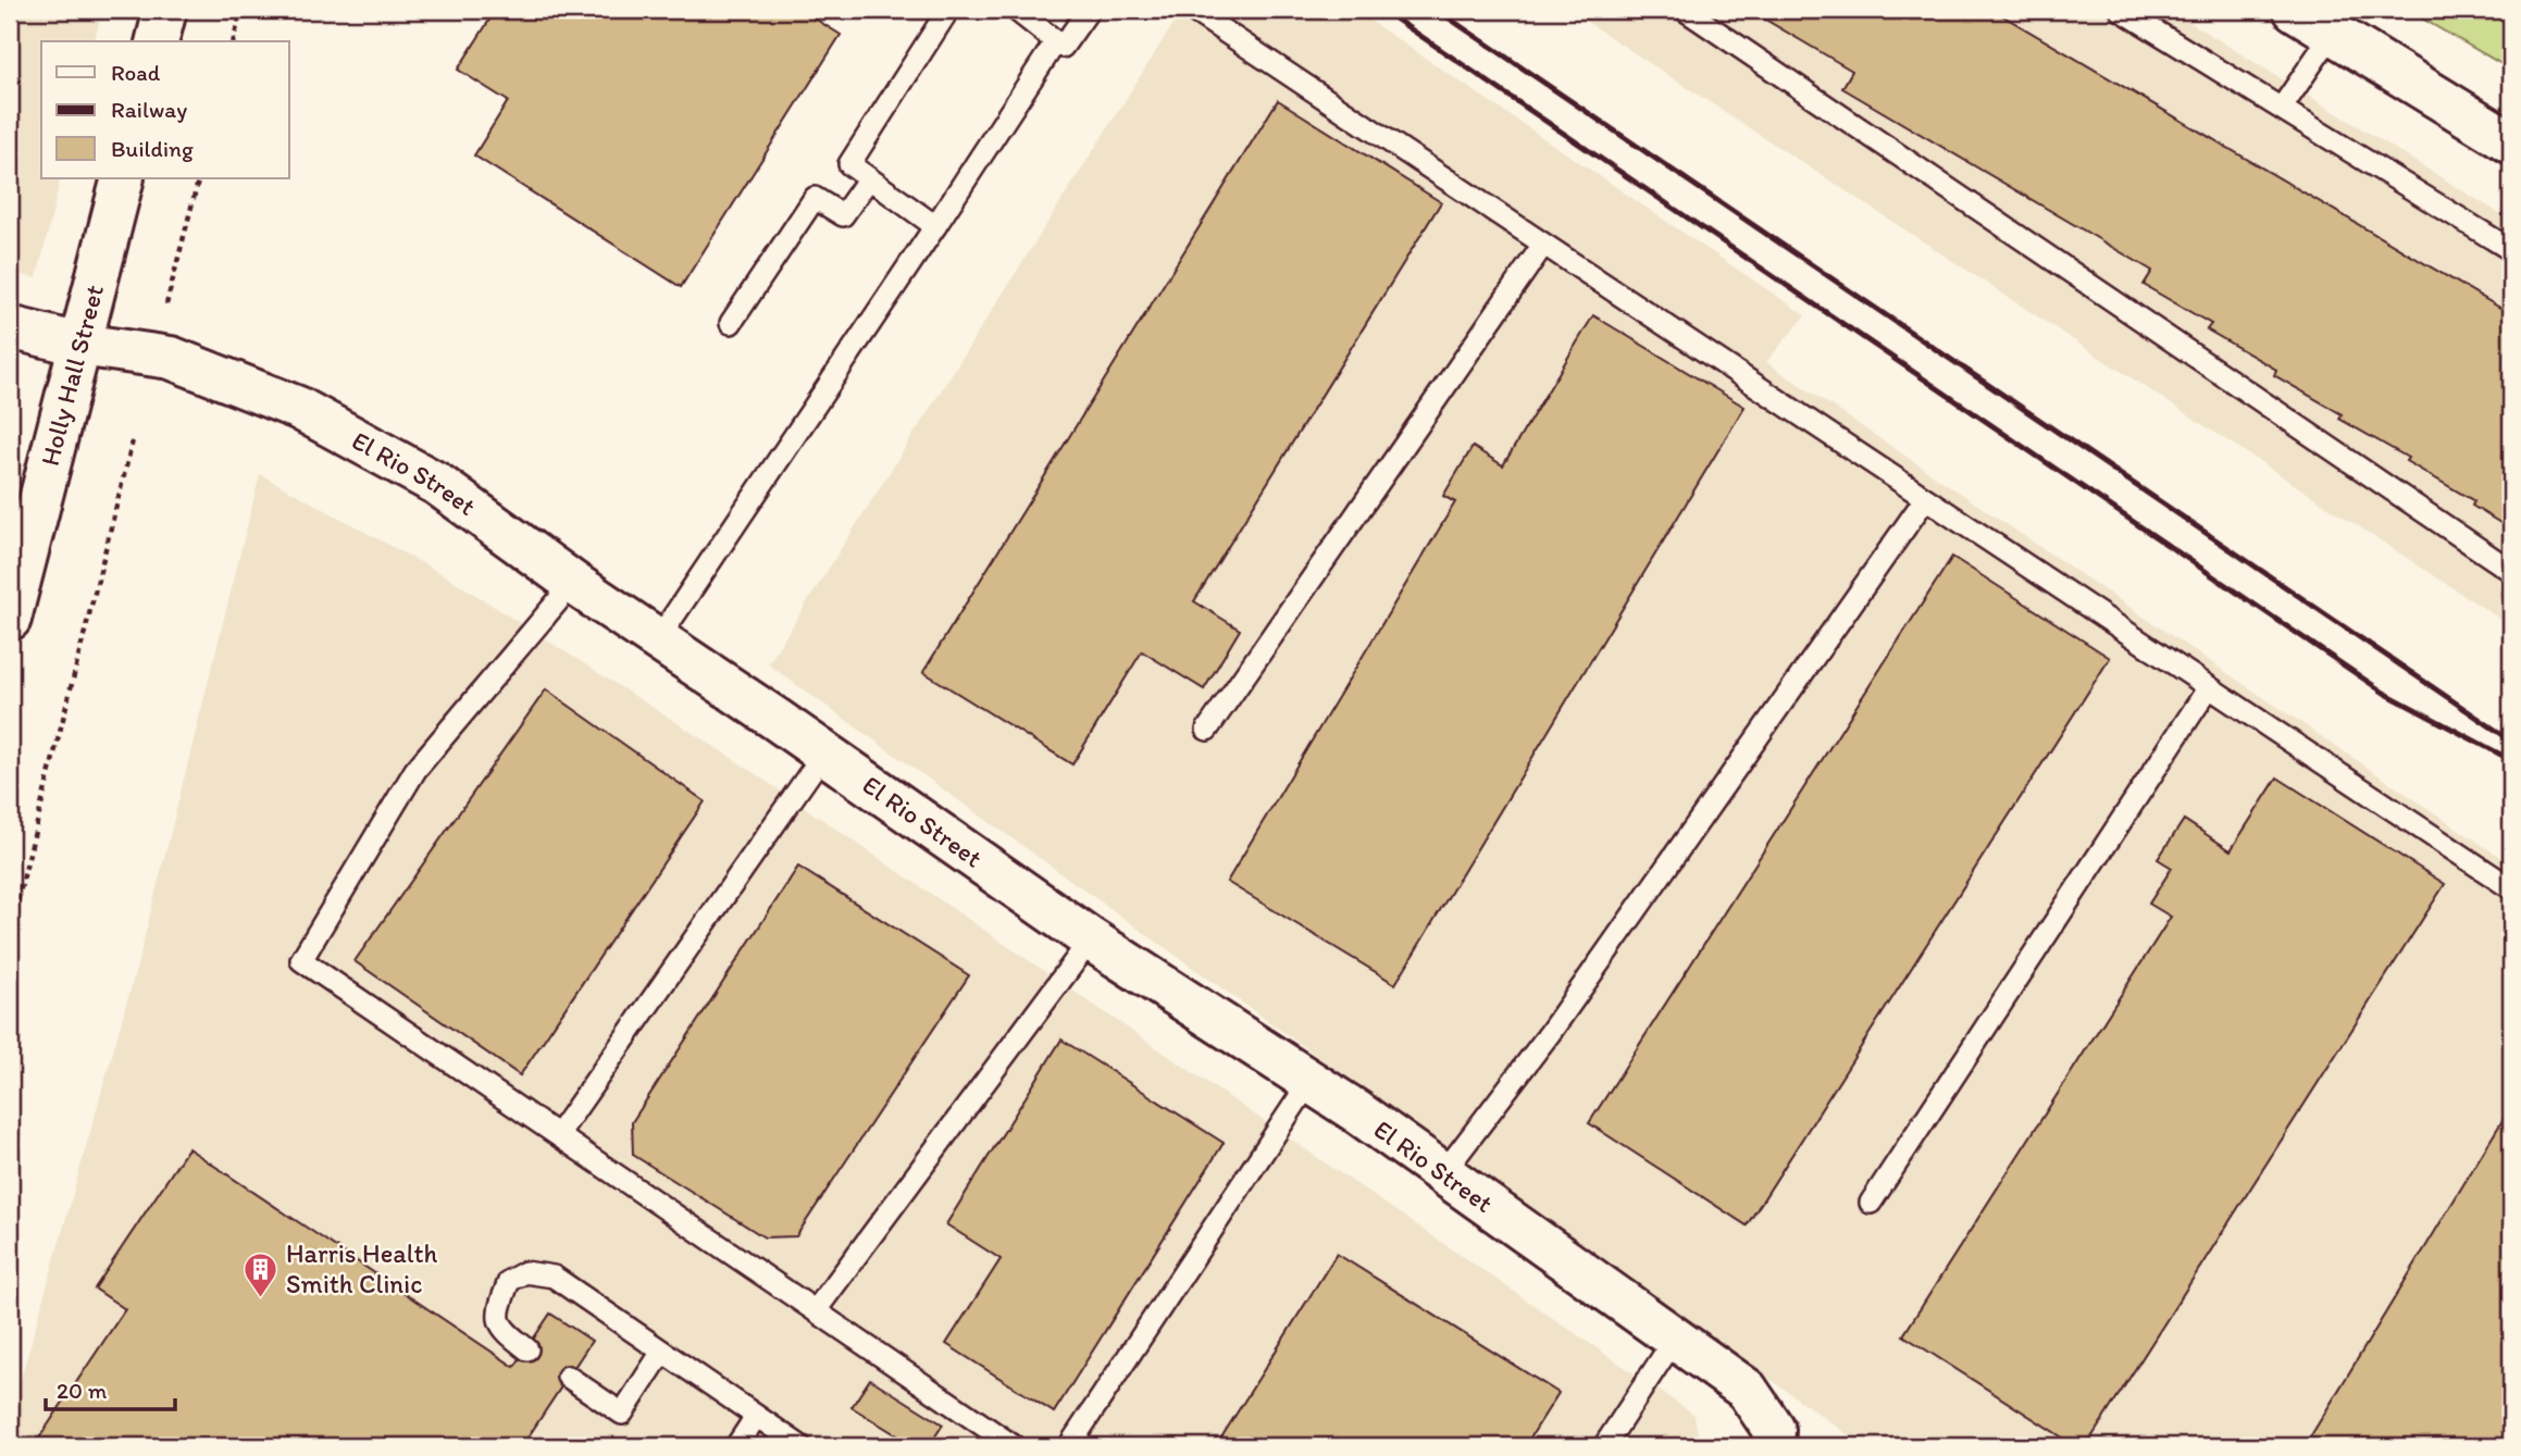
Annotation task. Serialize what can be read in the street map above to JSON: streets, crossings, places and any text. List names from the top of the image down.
{
  "streets": {
    "street": ["Holly Hall Street", "El Rio Street"]
  },
  "crossings": [
    ["Holly Hall Street", "El Rio Street"]
  ],
  "places": {
    "building": ["Harris Health Smith Clinic"]
  },
  "legend": ["Road", "Railway", "Building"],
  "scale_bar": "20 m"
}
